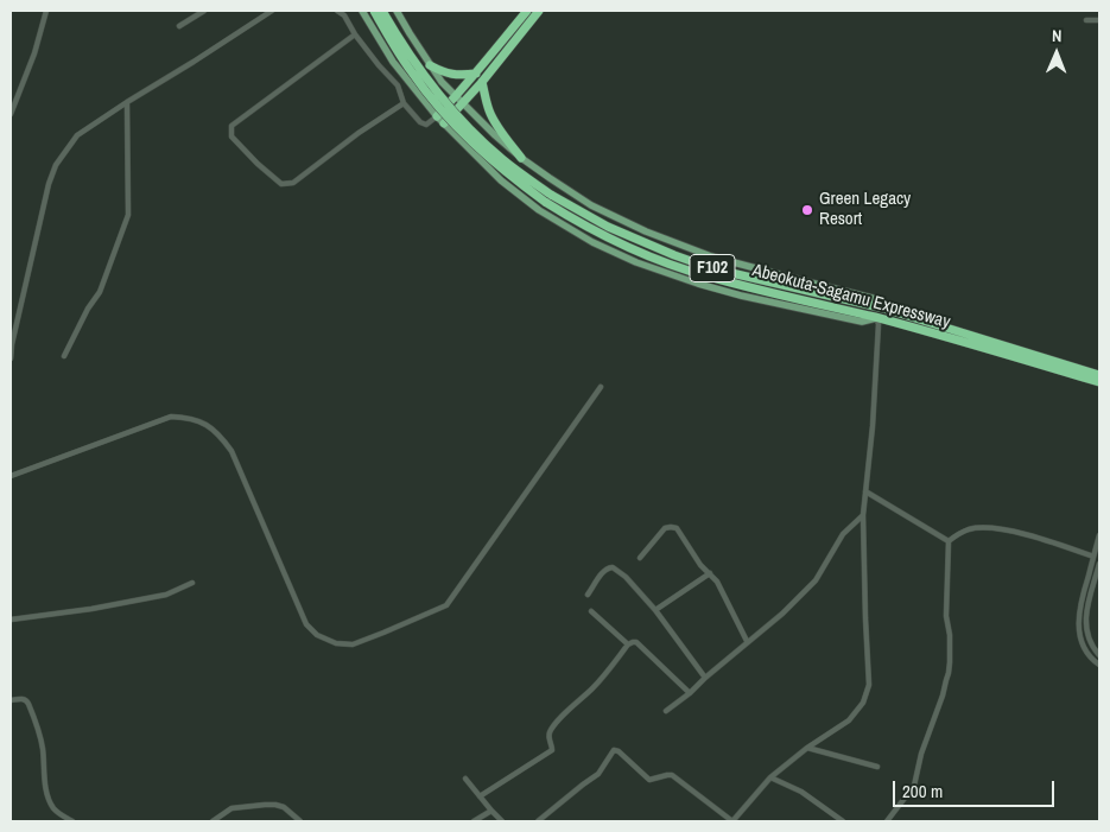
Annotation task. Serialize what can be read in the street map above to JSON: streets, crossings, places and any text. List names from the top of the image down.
{
  "streets": {
    "highway": ["F102", "Abeokuta-Sagamu Expressway"]
  },
  "places": ["Green Legacy Resort"],
  "scale_bar": "200 m",
  "north": "top"
}
